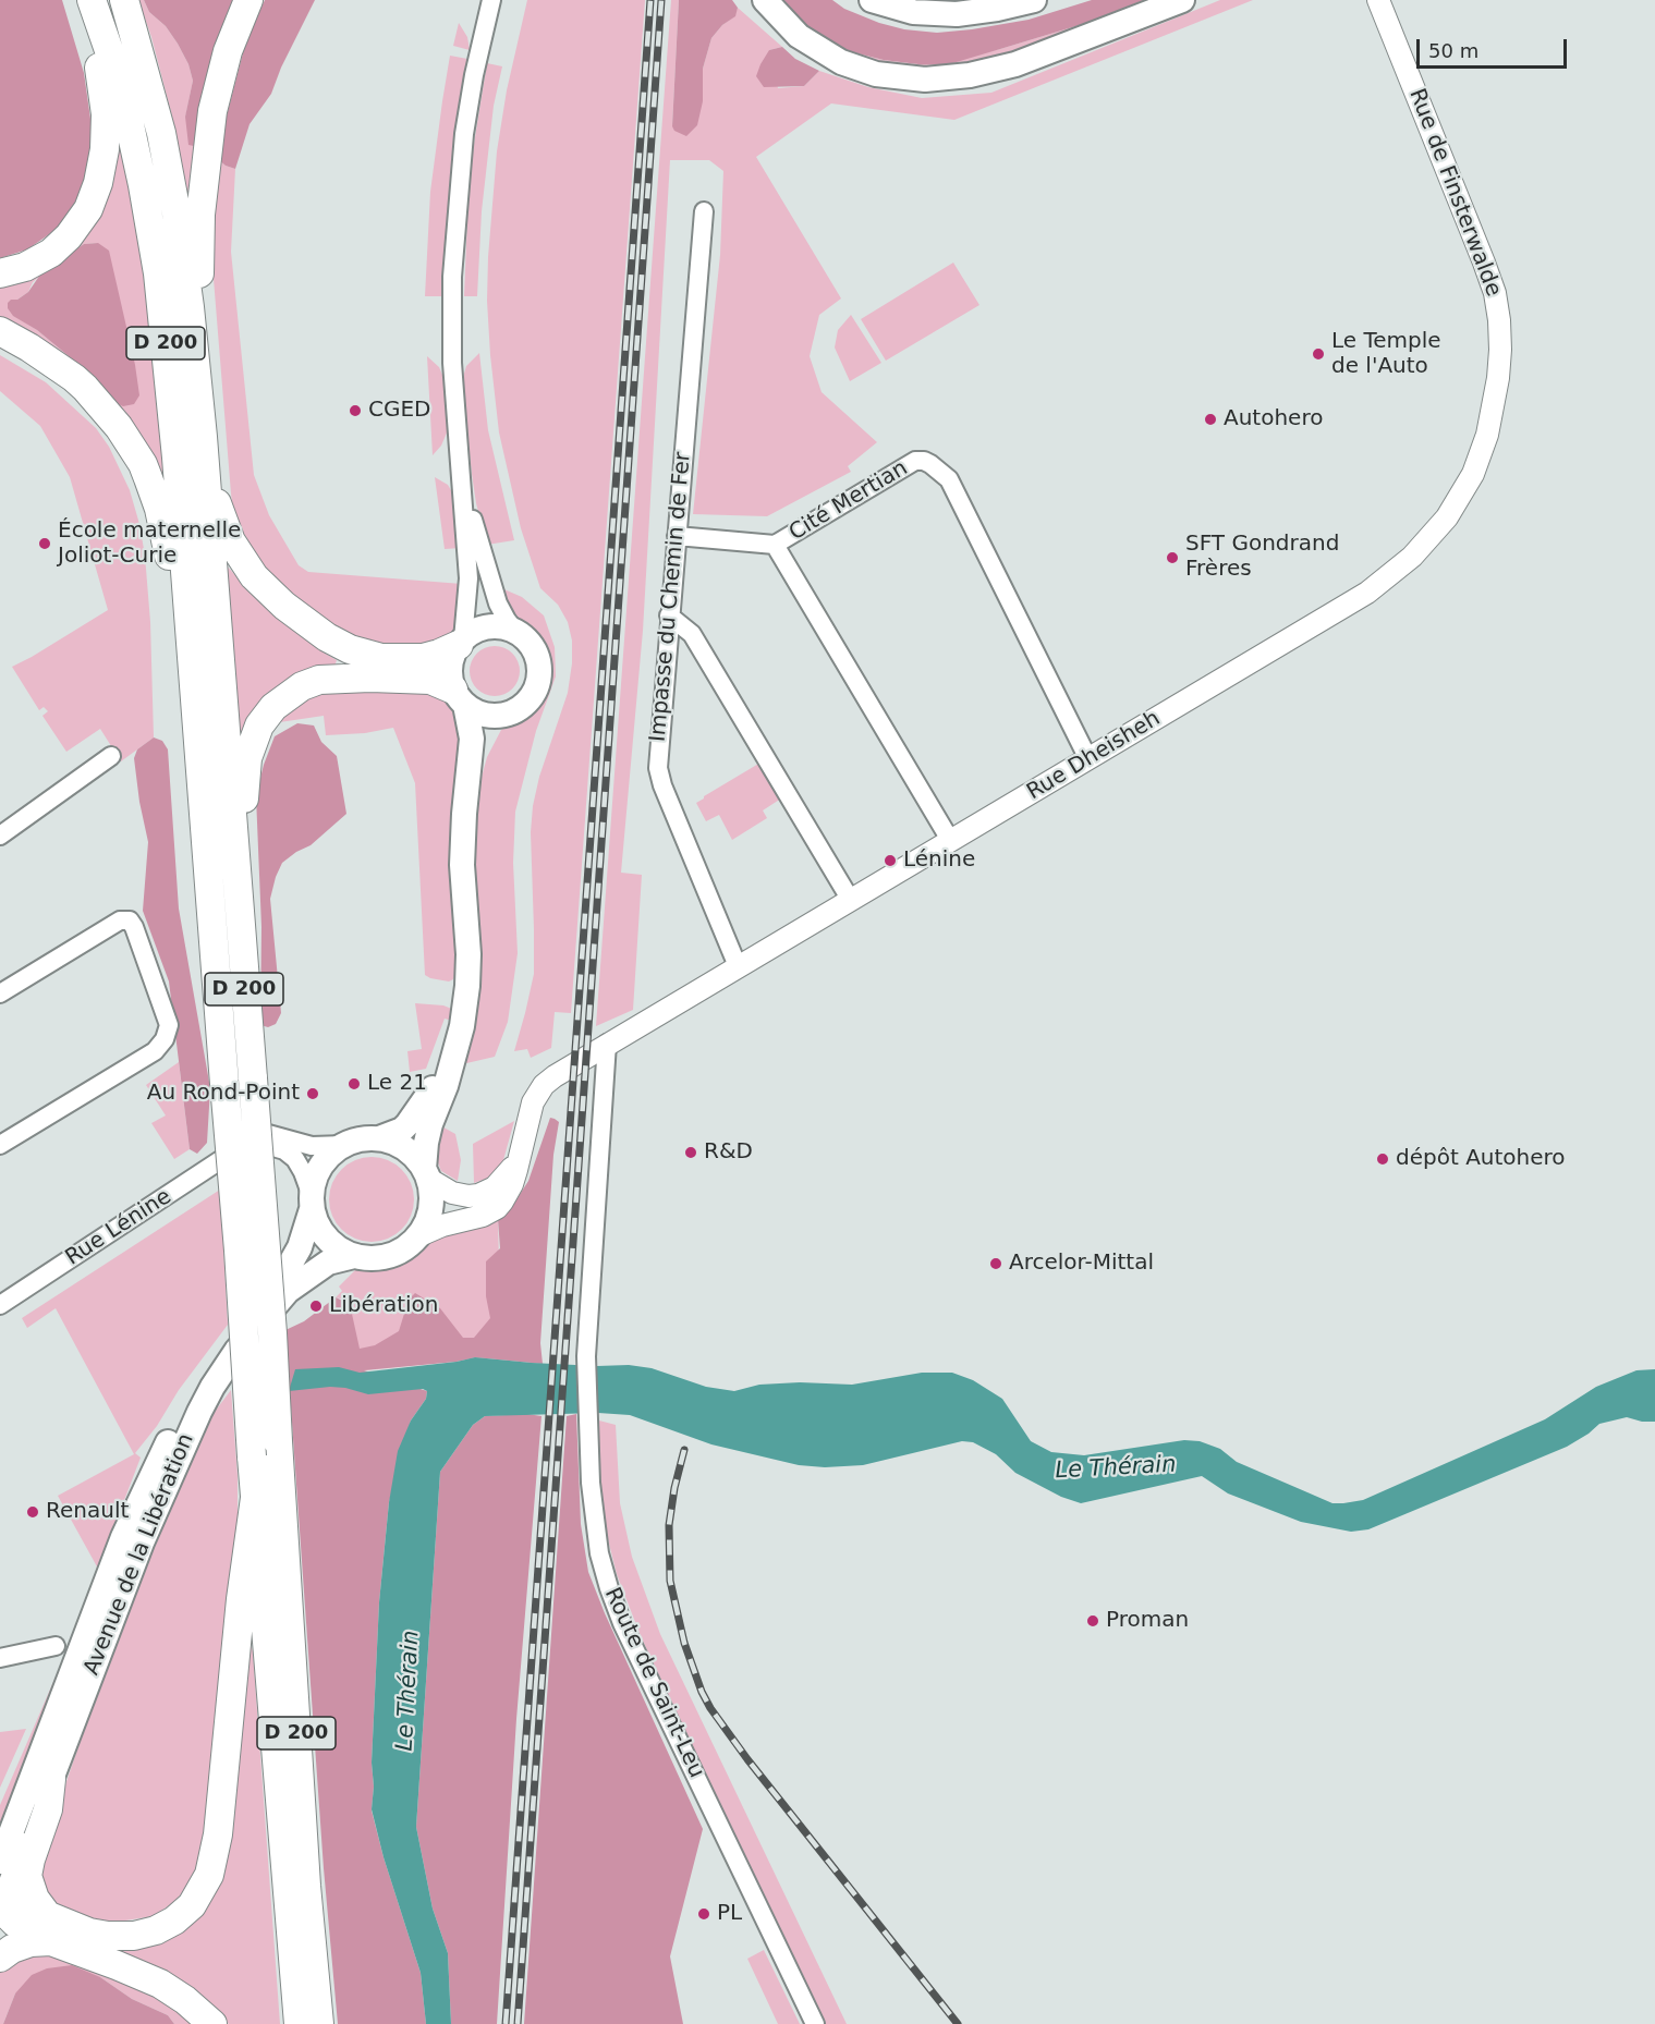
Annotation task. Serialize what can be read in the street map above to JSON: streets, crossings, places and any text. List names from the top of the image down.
{
  "streets": {
    "main road": ["D 200", "Avenue de la Libération"],
    "street": [
      "Rue de Finsterwalde",
      "Cité Mertian",
      "Impasse du Chemin de Fer",
      "Rue Dheisheh",
      "Rue Lénine",
      "Route de Saint-Leu"
    ]
  },
  "crossings": [
    ["Rue de Finsterwalde", "Rue Dheisheh"],
    ["Cité Mertian", "Rue Dheisheh"],
    ["Impasse du Chemin de Fer", "Rue Dheisheh"],
    ["Rue Dheisheh", "Route de Saint-Leu"],
    ["Rue Lénine", "Avenue de la Libération"]
  ],
  "water": ["Le Thérain"],
  "places": [
    "Le Temple de l'Auto",
    "CGED",
    "Autohero",
    "École maternelle Joliot-Curie",
    "SFT Gondrand Frères",
    "Lénine",
    "Le 21",
    "Au Rond-Point",
    "R&D",
    "dépôt Autohero",
    "Arcelor-Mittal",
    "Libération",
    "Renault",
    "Proman",
    "PL"
  ],
  "scale_bar": "50 m"
}
